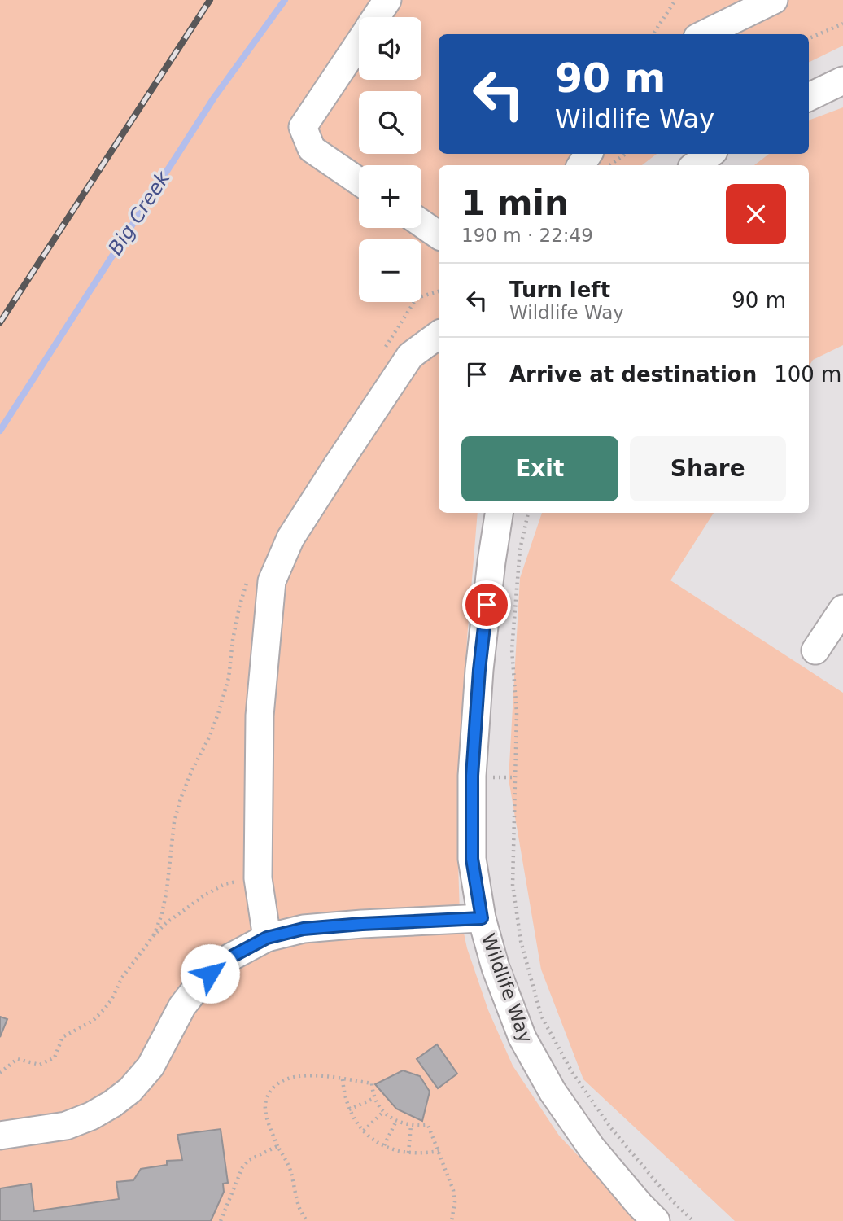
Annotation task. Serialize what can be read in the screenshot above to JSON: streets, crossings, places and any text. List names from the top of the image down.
{
  "streets": {
    "street": ["Wildlife Way"]
  },
  "water": ["Big Creek"],
  "page": {
    "map_buttons": ["+", "−"],
    "turn": ["90 m", "Wildlife Way"],
    "heading": ["1 min", "190 m · 22:49"],
    "list": [
      {
        "name": "Turn left",
        "note": "Wildlife Way",
        "value": "90 m"
      },
      {
        "name": "Arrive at destination",
        "value": "100 m"
      }
    ],
    "buttons": ["Exit", "Share"]
  }
}
